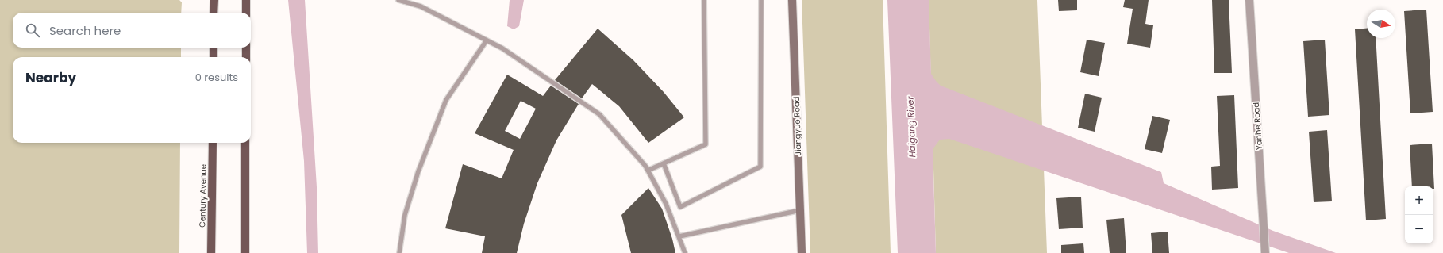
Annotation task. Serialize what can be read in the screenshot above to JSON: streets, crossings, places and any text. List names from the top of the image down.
{
  "streets": {
    "main road": ["Century Avenue"],
    "street": ["Jiangyue Road", "Yanhe Road"]
  },
  "water": ["Haigang River"],
  "north": "right",
  "page": {
    "search": "Search here",
    "heading": ["Nearby", "0 results"],
    "map_buttons": ["+", "−"]
  }
}
